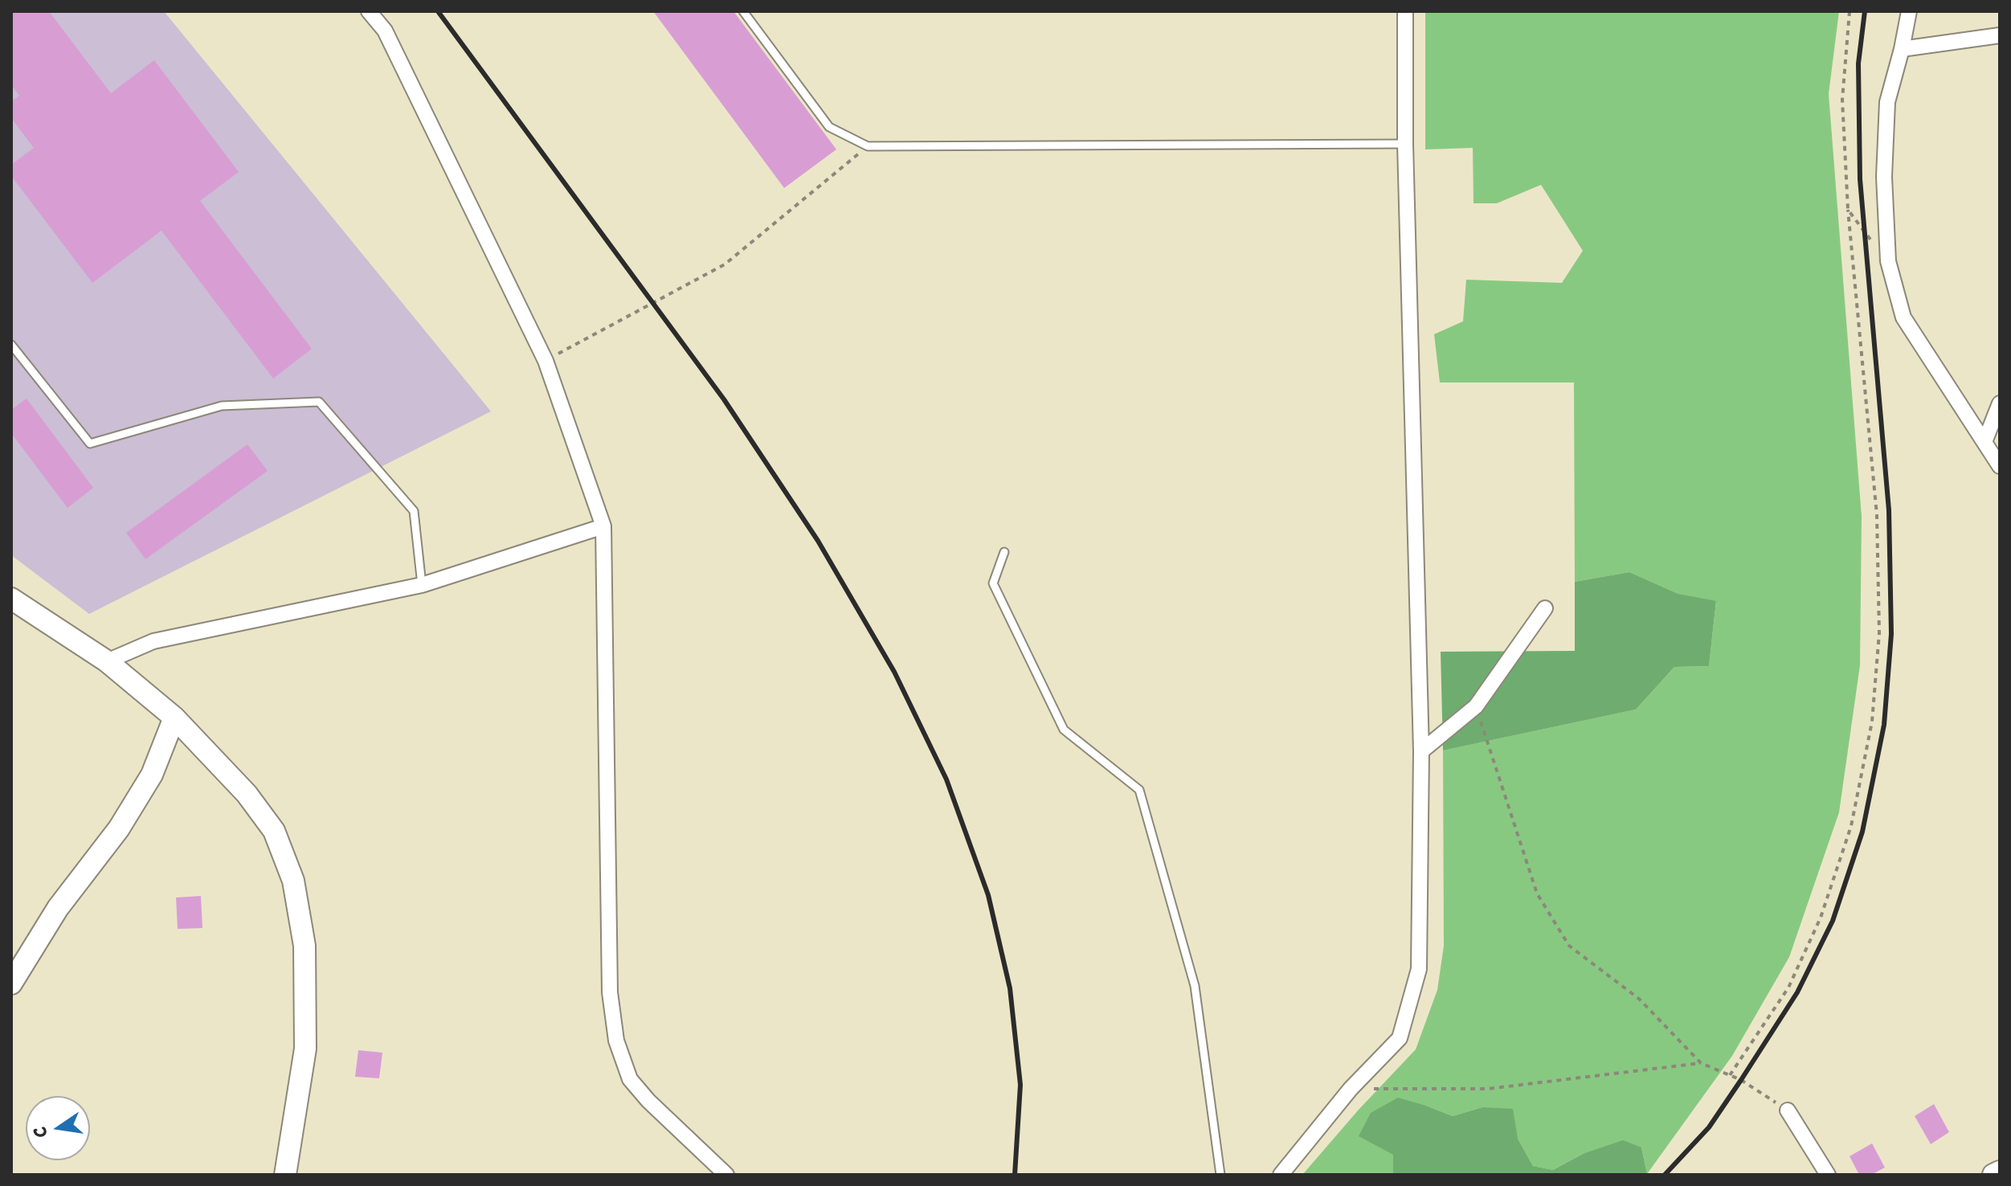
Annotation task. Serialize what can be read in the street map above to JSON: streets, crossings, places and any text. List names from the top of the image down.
{
  "north": "left"
}
